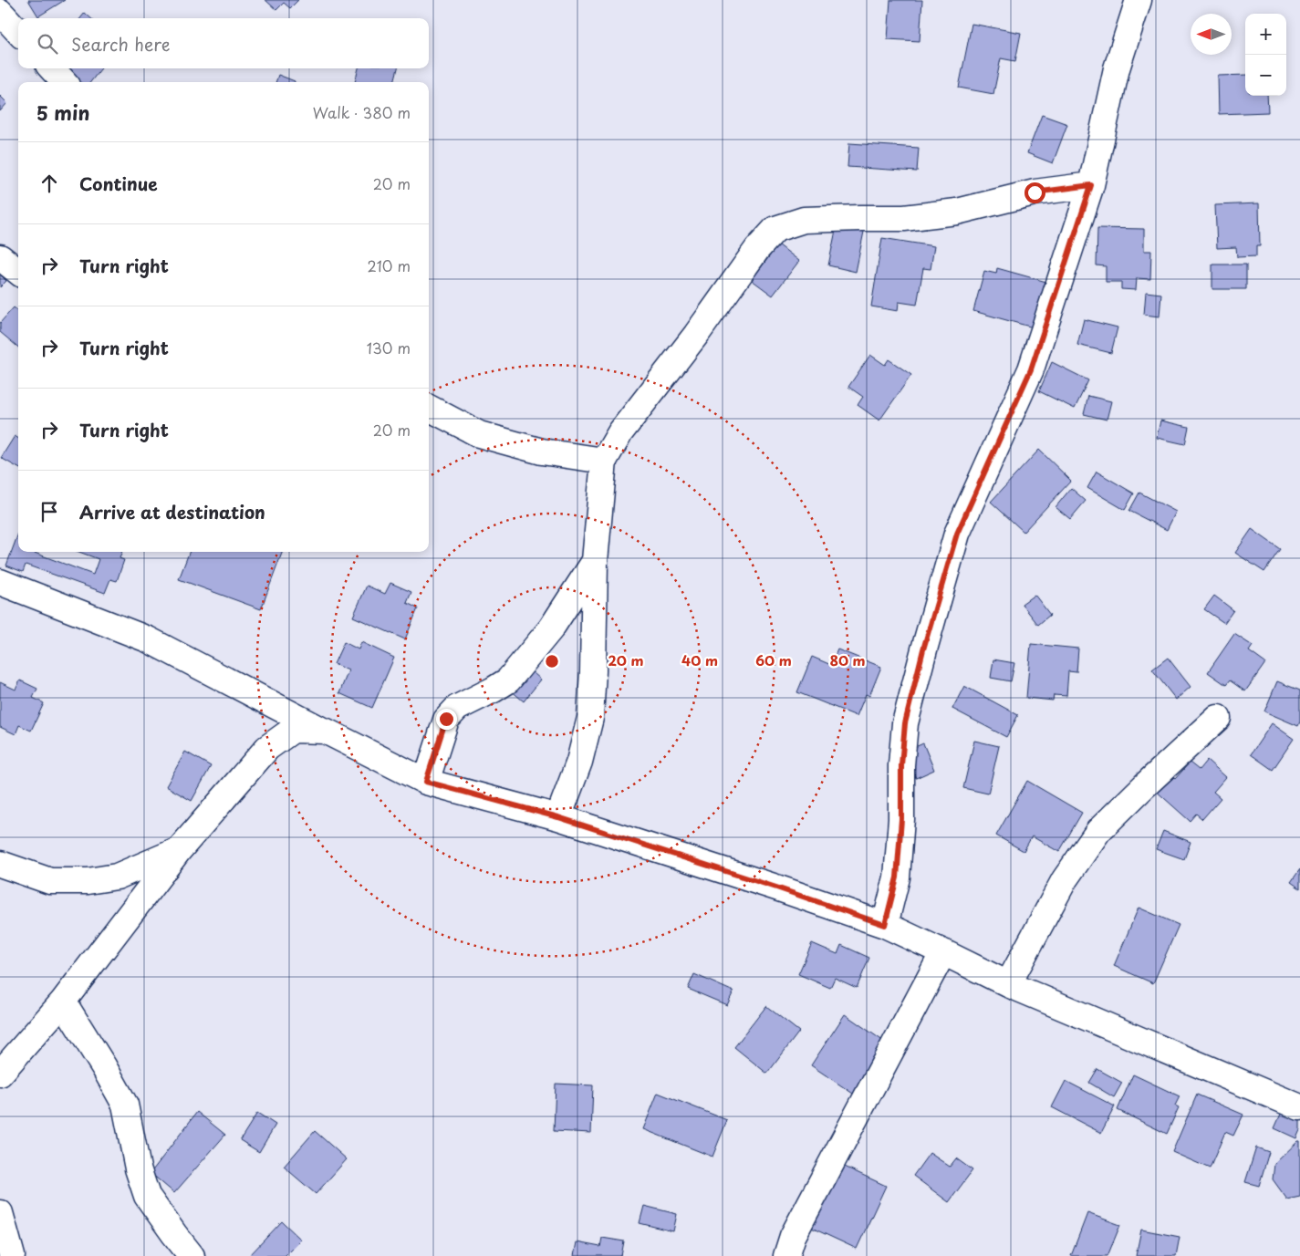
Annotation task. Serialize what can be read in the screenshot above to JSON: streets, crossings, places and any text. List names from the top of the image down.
{
  "north": "left",
  "page": {
    "map_buttons": ["+", "−"],
    "search": "Search here",
    "heading": ["5 min", "Walk · 380 m"],
    "list": [
      ["Continue", "20 m"],
      ["Turn right", "210 m"],
      ["Turn right", "130 m"],
      ["Turn right", "20 m"],
      "Arrive at destination"
    ]
  },
  "rings": [
    "20 m",
    "40 m",
    "60 m",
    "80 m"
  ]
}
